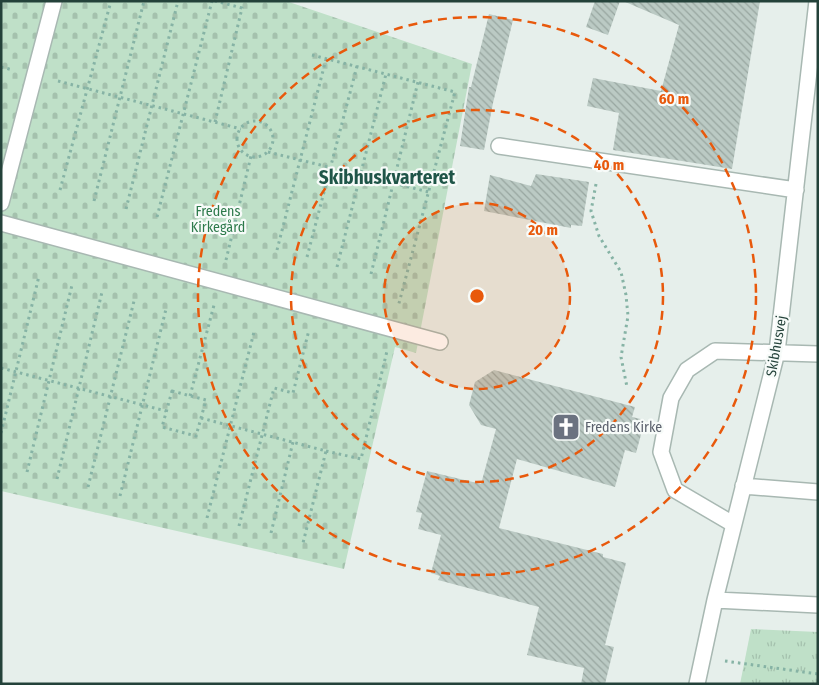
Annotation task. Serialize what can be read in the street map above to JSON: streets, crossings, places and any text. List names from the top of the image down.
{
  "streets": {
    "street": ["Skibhusvej"]
  },
  "districts": ["Skibhuskvarteret"],
  "parks": ["Fredens Kirkegård"],
  "places": {
    "church": ["Fredens Kirke"]
  },
  "rings": ["60 m", "40 m", "20 m"]
}
